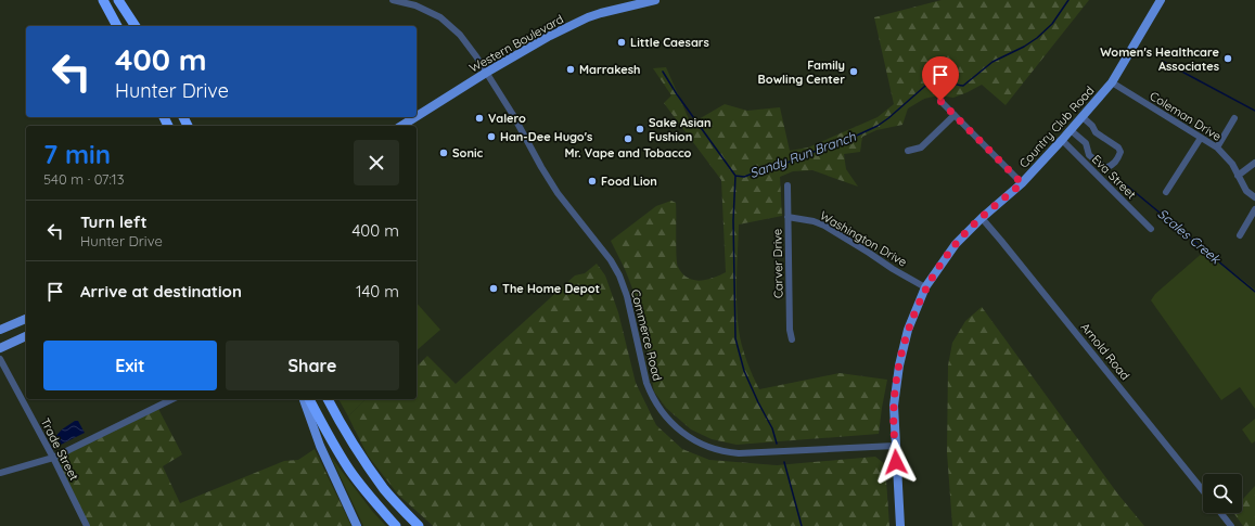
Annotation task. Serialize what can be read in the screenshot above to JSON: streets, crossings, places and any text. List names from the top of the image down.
{
  "streets": {
    "main road": ["Western Boulevard", "Country Club Road"],
    "street": [
      "Coleman Drive",
      "Eva Street",
      "Washington Drive",
      "Carver Drive",
      "Commerce Road",
      "Arnold Road",
      "Trade Street"
    ]
  },
  "crossings": [
    ["Western Boulevard", "Commerce Road"],
    ["Coleman Drive", "Country Club Road"],
    ["Country Club Road", "Eva Street"],
    ["Country Club Road", "Washington Drive"],
    ["Country Club Road", "Commerce Road"],
    ["Country Club Road", "Arnold Road"],
    ["Washington Drive", "Carver Drive"]
  ],
  "water": ["Sandy Run Branch", "Scales Creek"],
  "places": [
    "Little Caesars",
    "Women's Healthcare Associates",
    "Marrakesh",
    "Family Bowling Center",
    "Valero",
    "Sake Asian Fushion",
    "Han-Dee Hugo's",
    "Mr. Vape and Tobacco",
    "Sonic",
    "Food Lion",
    "The Home Depot"
  ],
  "page": {
    "turn": ["400 m", "Hunter Drive"],
    "heading": ["7 min", "540 m · 07:13"],
    "list": [
      {
        "name": "Turn left",
        "note": "Hunter Drive",
        "value": "400 m"
      },
      {
        "name": "Arrive at destination",
        "value": "140 m"
      }
    ],
    "buttons": ["Exit", "Share"]
  }
}
